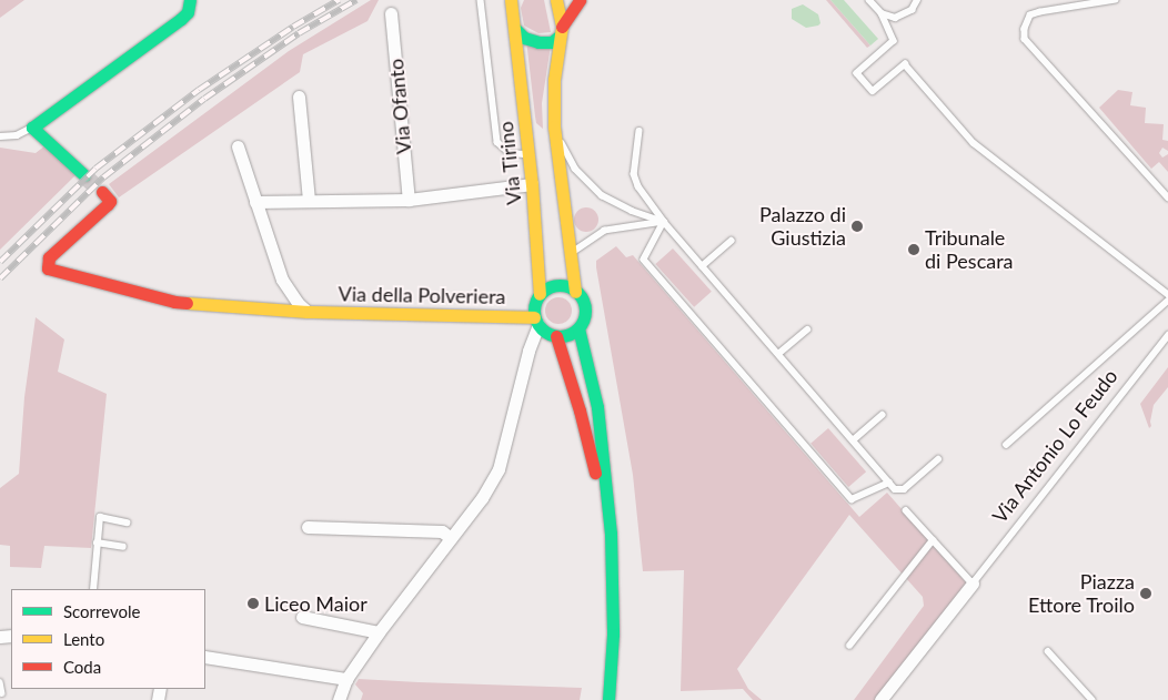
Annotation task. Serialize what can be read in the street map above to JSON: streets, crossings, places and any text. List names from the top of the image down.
{
  "streets": {
    "street": ["Via Ofanto", "Via Tirino", "Via della Polveriera"],
    "lane": ["Via Antonio Lo Feudo"]
  },
  "crossings": [
    ["Via Tirino", "Via della Polveriera"]
  ],
  "places": [
    "Palazzo di Giustizia",
    "Tribunale di Pescara",
    "Piazza Ettore Troilo",
    "Liceo Maior"
  ],
  "legend": ["Scorrevole", "Lento", "Coda"]
}
